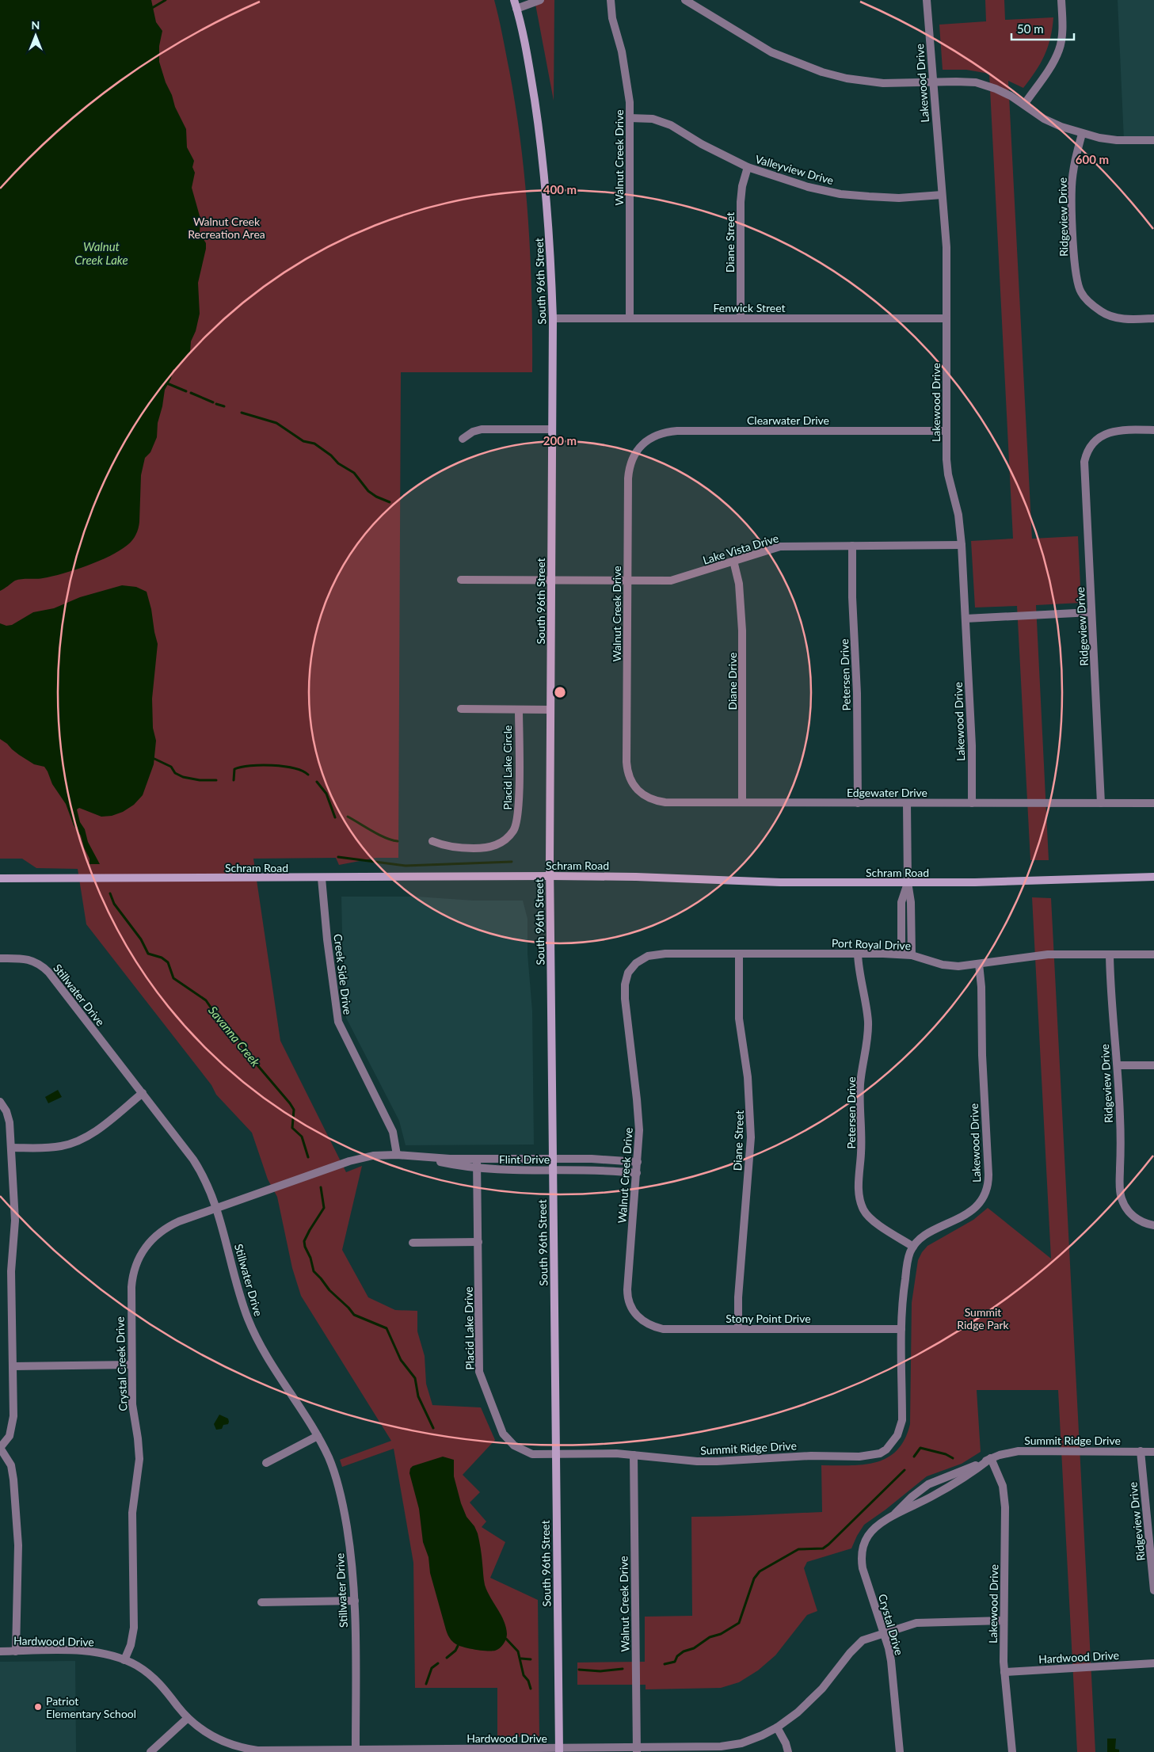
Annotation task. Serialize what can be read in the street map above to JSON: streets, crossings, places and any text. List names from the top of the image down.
{
  "streets": {
    "main road": ["South 96th Street", "Schram Road"],
    "street": [
      "Lakewood Drive",
      "Walnut Creek Drive",
      "Valleyview Drive",
      "Ridgeview Drive",
      "Diane Street",
      "Fenwick Street",
      "Clearwater Drive",
      "Lake Vista Drive",
      "Petersen Drive",
      "Diane Drive",
      "Placid Lake Circle",
      "Edgewater Drive",
      "Port Royal Drive",
      "Creek Side Drive",
      "Stillwater Drive",
      "Flint Drive",
      "Stony Point Drive",
      "Placid Lake Drive",
      "Crystal Creek Drive",
      "Summit Ridge Drive",
      "Crystal Drive",
      "Hardwood Drive"
    ]
  },
  "crossings": [
    ["Lakewood Drive", "Valleyview Drive"],
    ["Lakewood Drive", "Fenwick Street"],
    ["Lakewood Drive", "Clearwater Drive"],
    ["Lakewood Drive", "Lake Vista Drive"],
    ["Lakewood Drive", "Petersen Drive"],
    ["Lakewood Drive", "Edgewater Drive"],
    ["Lakewood Drive", "Port Royal Drive"],
    ["Lakewood Drive", "Summit Ridge Drive"],
    ["Lakewood Drive", "Crystal Drive"],
    ["Lakewood Drive", "Hardwood Drive"],
    ["Walnut Creek Drive", "Valleyview Drive"],
    ["Walnut Creek Drive", "Fenwick Street"],
    ["Walnut Creek Drive", "Clearwater Drive"],
    ["Walnut Creek Drive", "Lake Vista Drive"],
    ["Walnut Creek Drive", "Edgewater Drive"],
    ["Walnut Creek Drive", "Port Royal Drive"],
    ["Walnut Creek Drive", "Flint Drive"],
    ["Walnut Creek Drive", "Stony Point Drive"],
    ["Walnut Creek Drive", "Summit Ridge Drive"],
    ["Walnut Creek Drive", "Hardwood Drive"],
    ["Valleyview Drive", "Diane Street"],
    ["Ridgeview Drive", "Edgewater Drive"],
    ["Ridgeview Drive", "Port Royal Drive"],
    ["Ridgeview Drive", "Summit Ridge Drive"],
    ["Diane Street", "Fenwick Street"],
    ["Diane Street", "Port Royal Drive"],
    ["Diane Street", "Stony Point Drive"],
    ["South 96th Street", "Fenwick Street"],
    ["South 96th Street", "Lake Vista Drive"],
    ["South 96th Street", "Schram Road"],
    ["South 96th Street", "Flint Drive"],
    ["South 96th Street", "Placid Lake Drive"],
    ["South 96th Street", "Summit Ridge Drive"],
    ["South 96th Street", "Hardwood Drive"],
    ["Lake Vista Drive", "Petersen Drive"],
    ["Lake Vista Drive", "Diane Drive"],
    ["Petersen Drive", "Edgewater Drive"],
    ["Petersen Drive", "Port Royal Drive"],
    ["Diane Drive", "Edgewater Drive"],
    ["Schram Road", "Creek Side Drive"],
    ["Creek Side Drive", "Flint Drive"],
    ["Stillwater Drive", "Flint Drive"],
    ["Stillwater Drive", "Crystal Creek Drive"],
    ["Stillwater Drive", "Hardwood Drive"],
    ["Flint Drive", "Placid Lake Drive"],
    ["Flint Drive", "Crystal Creek Drive"],
    ["Stony Point Drive", "Summit Ridge Drive"],
    ["Placid Lake Drive", "Summit Ridge Drive"],
    ["Crystal Creek Drive", "Hardwood Drive"],
    ["Summit Ridge Drive", "Crystal Drive"],
    ["Crystal Drive", "Hardwood Drive"]
  ],
  "water": ["Walnut Creek Lake", "Savanna Creek"],
  "parks": ["Walnut Creek Recreation Area", "Summit Ridge Park"],
  "places": ["Patriot Elementary School"],
  "scale_bar": "50 m",
  "north": "top",
  "rings": ["600 m", "400 m", "200 m"]
}
